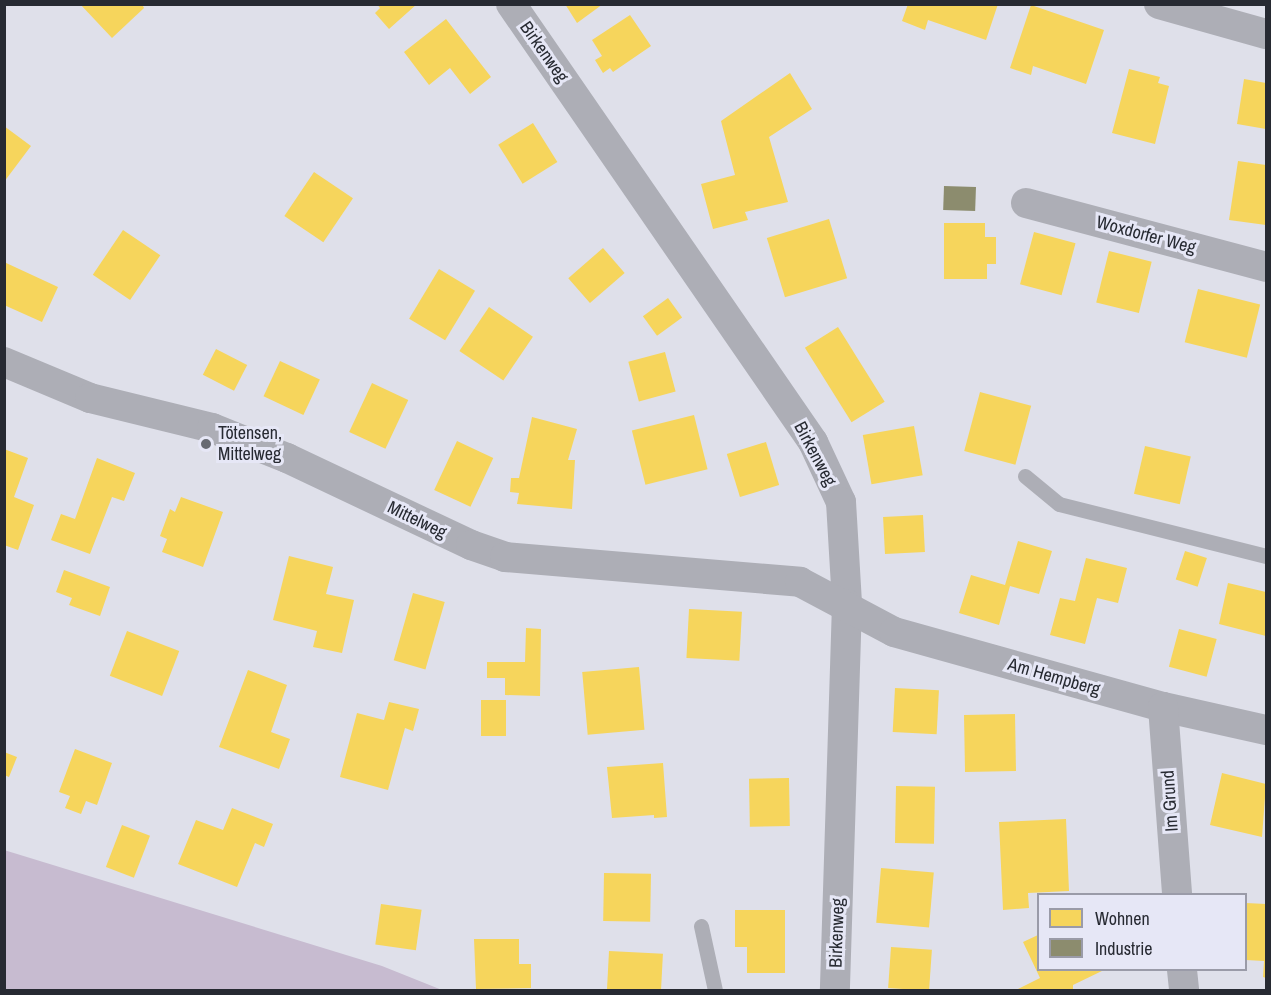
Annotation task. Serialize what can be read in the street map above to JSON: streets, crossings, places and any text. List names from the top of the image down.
{
  "streets": {
    "street": [
      "Birkenweg",
      "Woxdorfer Weg",
      "Mittelweg",
      "Am Hempberg",
      "Im Grund"
    ]
  },
  "crossings": [
    ["Birkenweg", "Mittelweg"],
    ["Birkenweg", "Am Hempberg"],
    ["Mittelweg", "Am Hempberg"],
    ["Am Hempberg", "Im Grund"]
  ],
  "places": ["Tötensen, Mittelweg"],
  "legend": ["Wohnen", "Industrie"]
}
